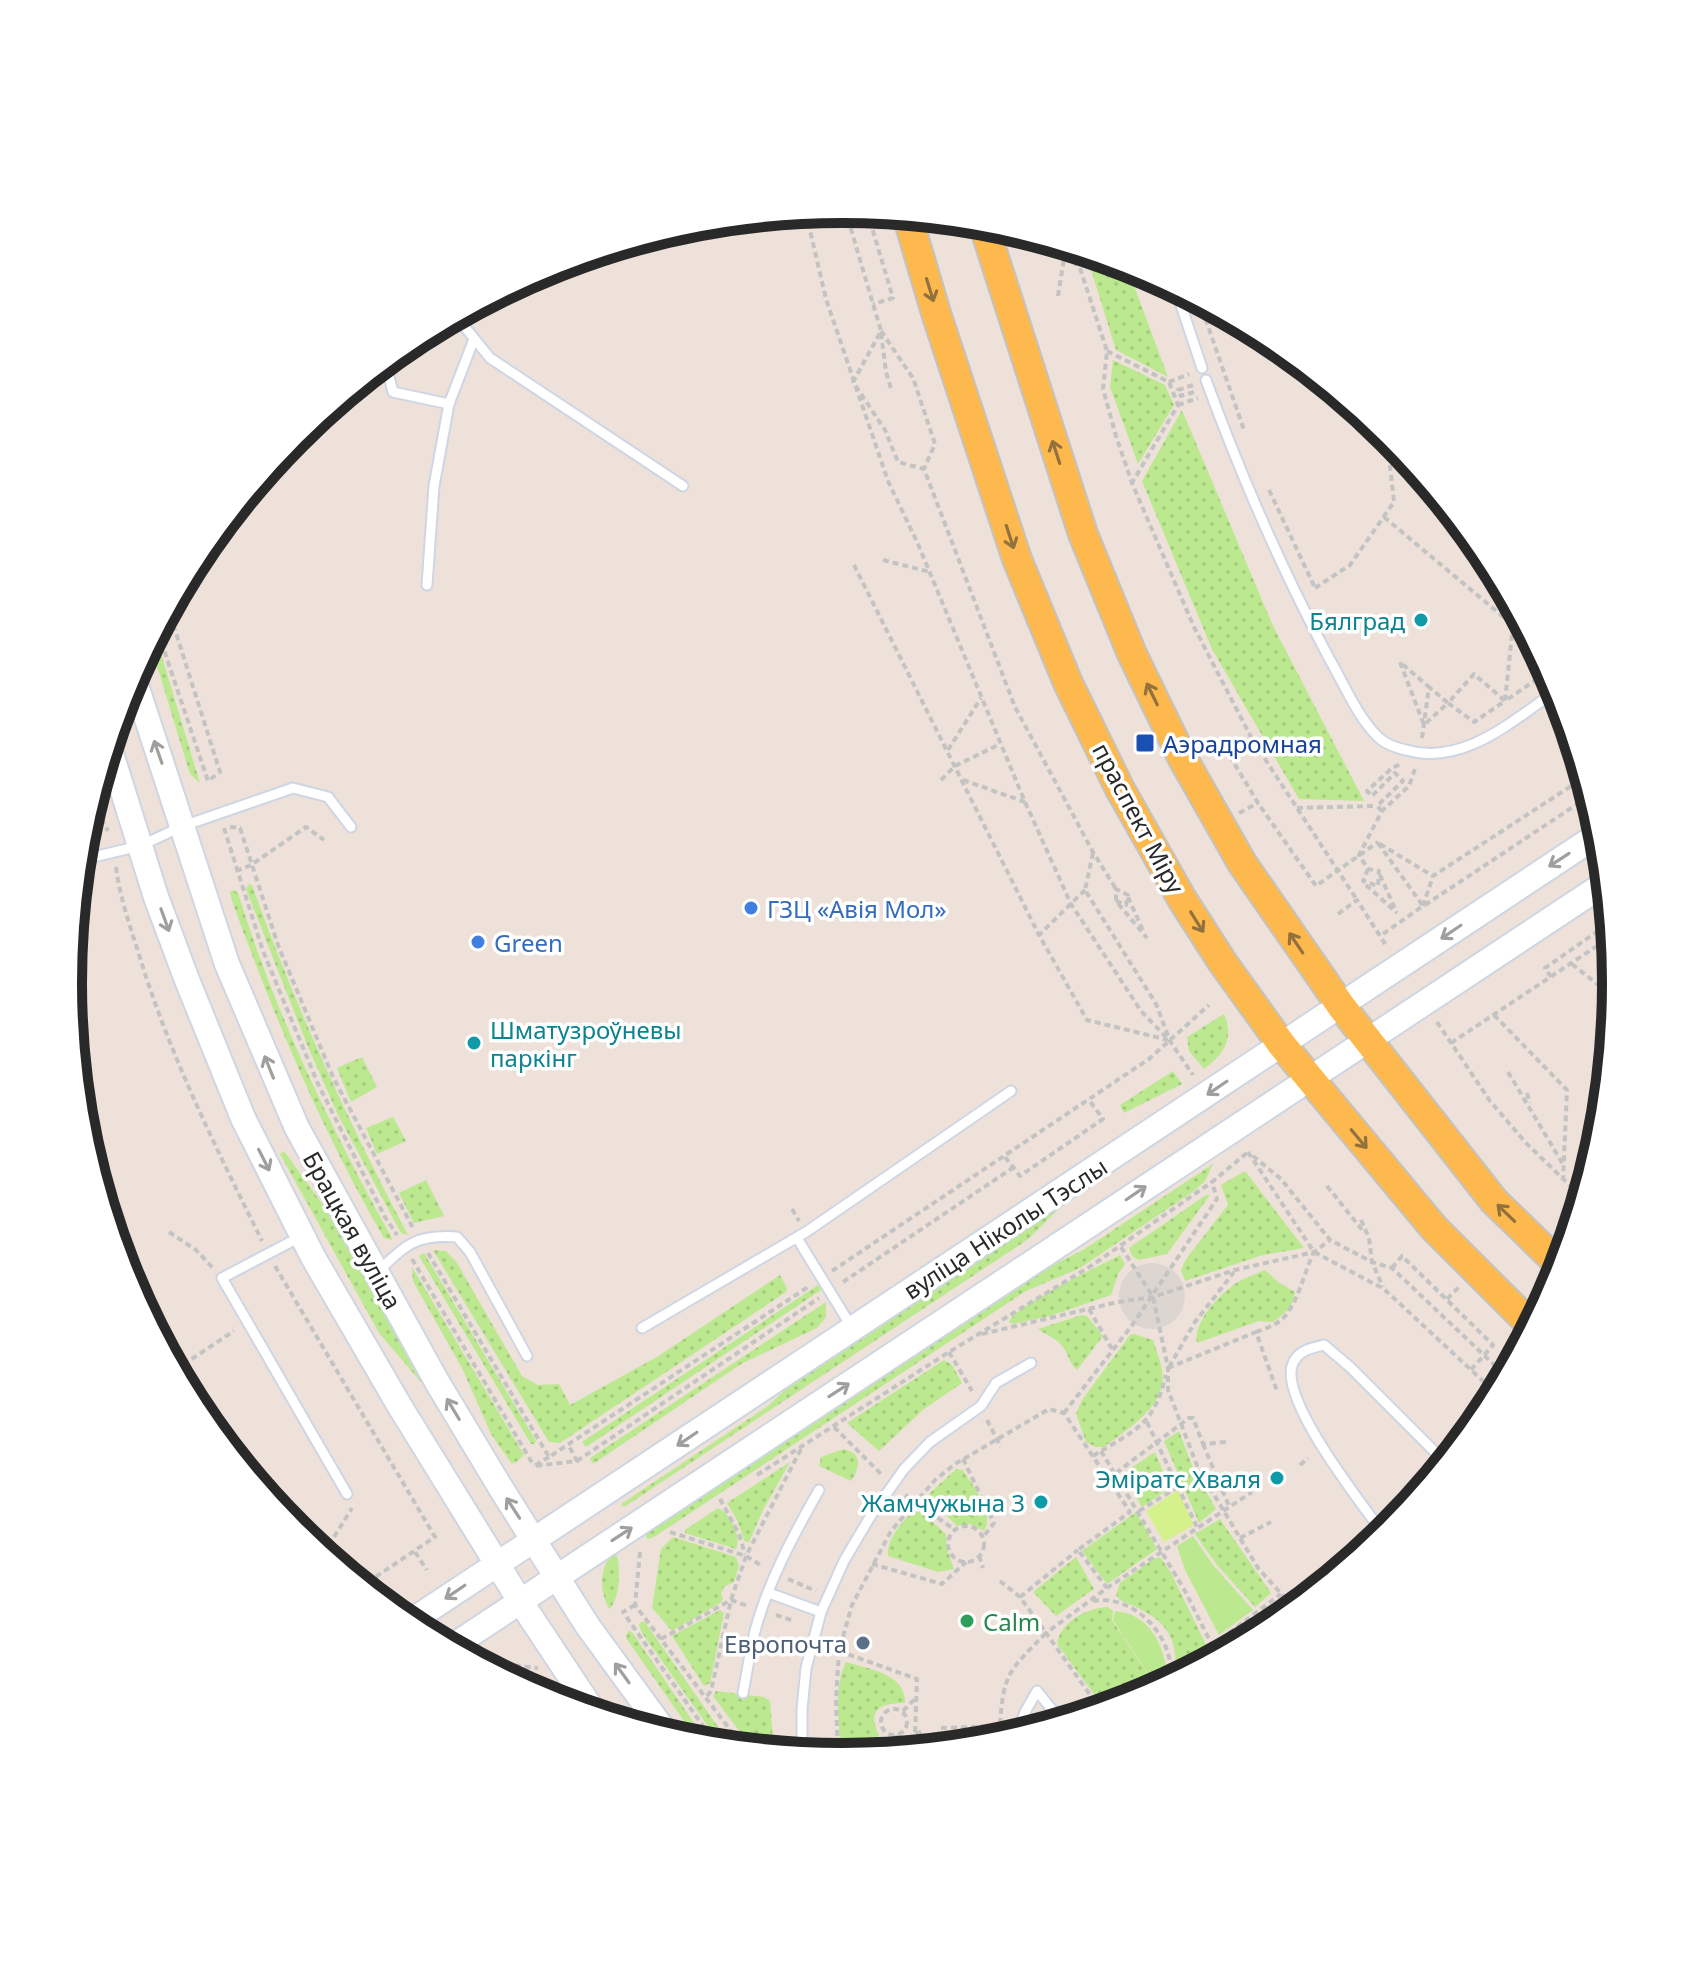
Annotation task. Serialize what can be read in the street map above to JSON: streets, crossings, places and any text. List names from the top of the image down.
{
  "streets": {
    "main road": ["праспект Міру", "вуліца Ніколы Тэслы", "Брацкая вуліца"]
  },
  "crossings": [
    ["праспект Міру", "вуліца Ніколы Тэслы"],
    ["вуліца Ніколы Тэслы", "Брацкая вуліца"]
  ],
  "places": {
    "other": [
      "Бялград",
      "ГЗЦ «Авія Мол»",
      "Green",
      "Шматузроўневы паркінг",
      "Эміратс Хваля",
      "Жамчужына 3",
      "Calm",
      "Европочта"
    ],
    "transit": ["Аэрадромная"]
  }
}
